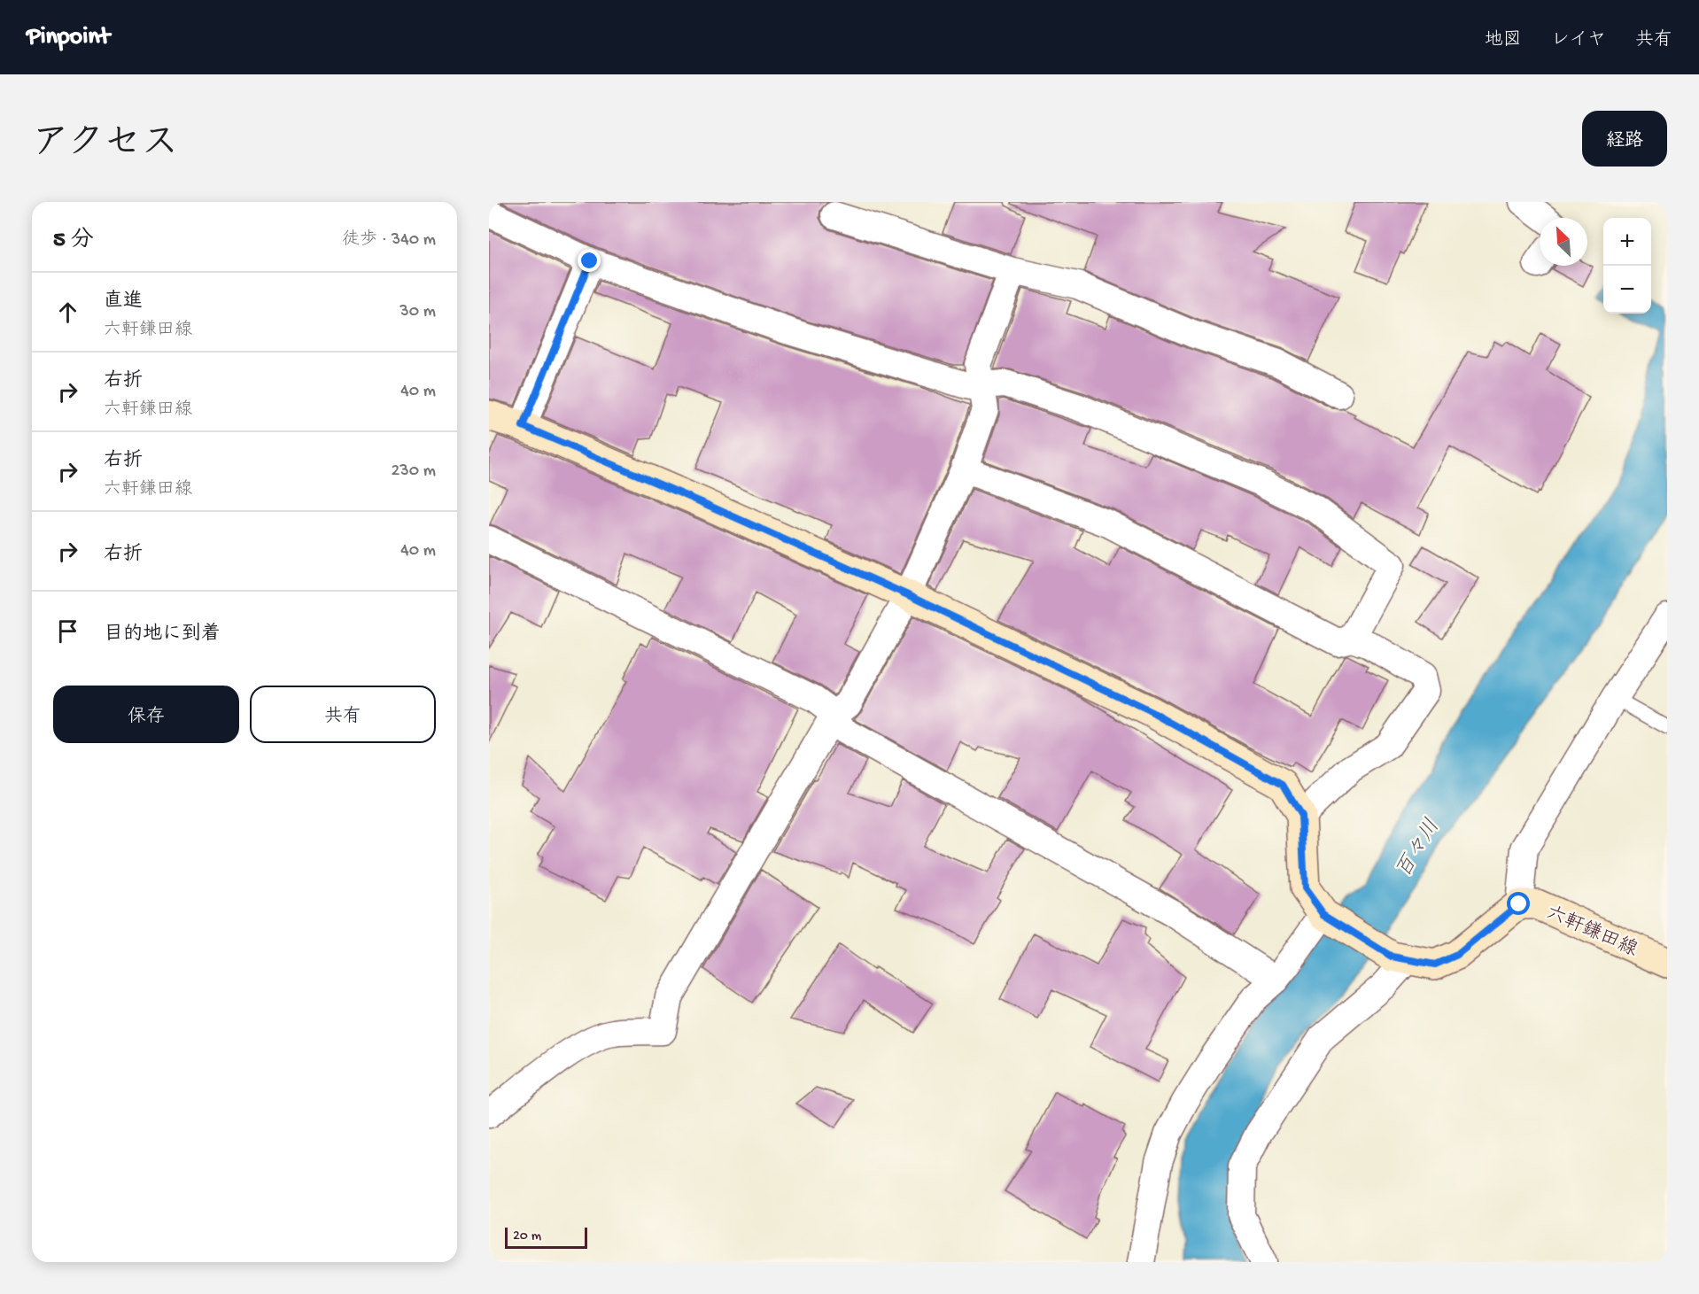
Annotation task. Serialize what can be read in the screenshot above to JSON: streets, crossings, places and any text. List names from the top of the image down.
{
  "streets": {
    "main road": ["六軒鎌田線"]
  },
  "water": ["百々川"],
  "scale_bar": "20 m",
  "north": "top left",
  "page": {
    "header": "Pinpoint",
    "nav": ["地図", "レイヤ", "共有"],
    "title": "アクセス",
    "buttons": [
      "経路",
      ["保存", "共有"]
    ],
    "heading": ["5 分", "徒歩 · 340 m"],
    "map_buttons": ["+", "−"],
    "list": [
      ["直進", "六軒鎌田線", "30 m"],
      ["右折", "六軒鎌田線", "40 m"],
      ["右折", "六軒鎌田線", "230 m"],
      ["右折", "40 m"],
      "目的地に到着"
    ],
    "scale": "20 m"
  }
}
